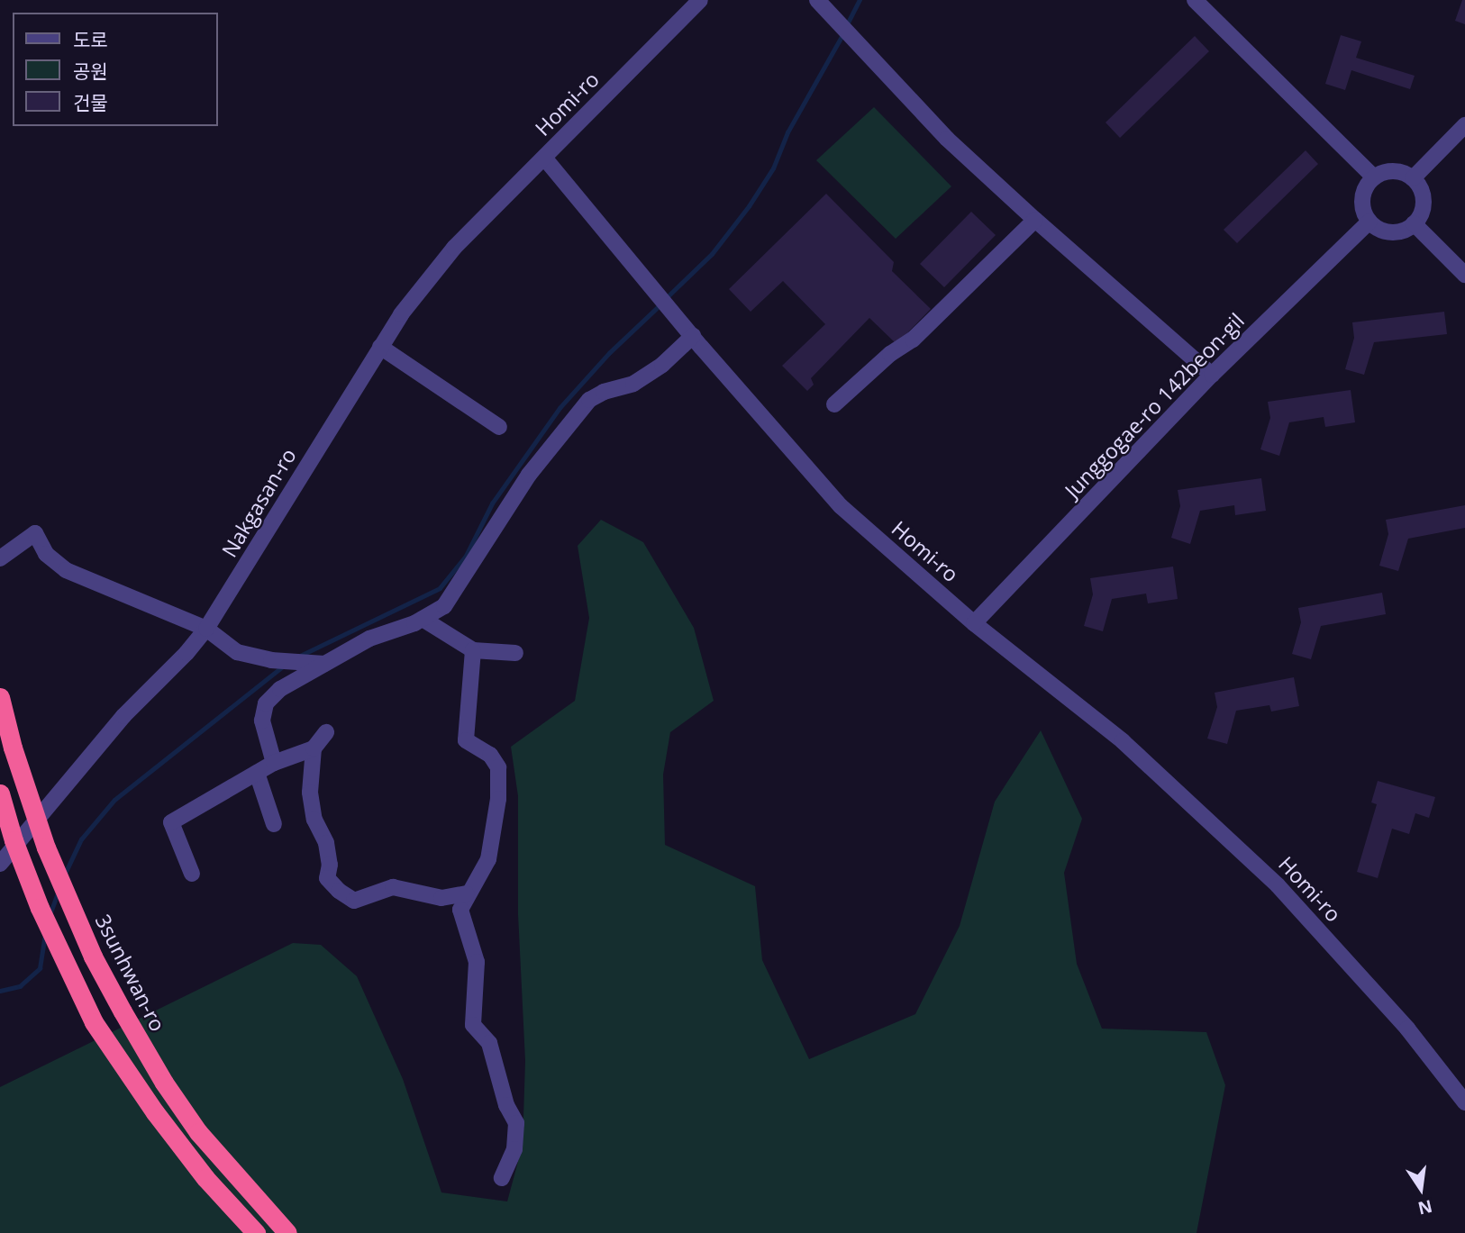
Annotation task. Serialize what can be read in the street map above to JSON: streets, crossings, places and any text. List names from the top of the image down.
{
  "streets": {
    "highway": ["3sunhwan-ro"],
    "street": ["Homi-ro", "Junggogae-ro 142beon-gil", "Nakgasan-ro"]
  },
  "crossings": [
    ["Homi-ro", "Junggogae-ro 142beon-gil"],
    ["Homi-ro", "Nakgasan-ro"]
  ],
  "legend": ["도로", "공원", "건물"],
  "north": "bottom"
}
